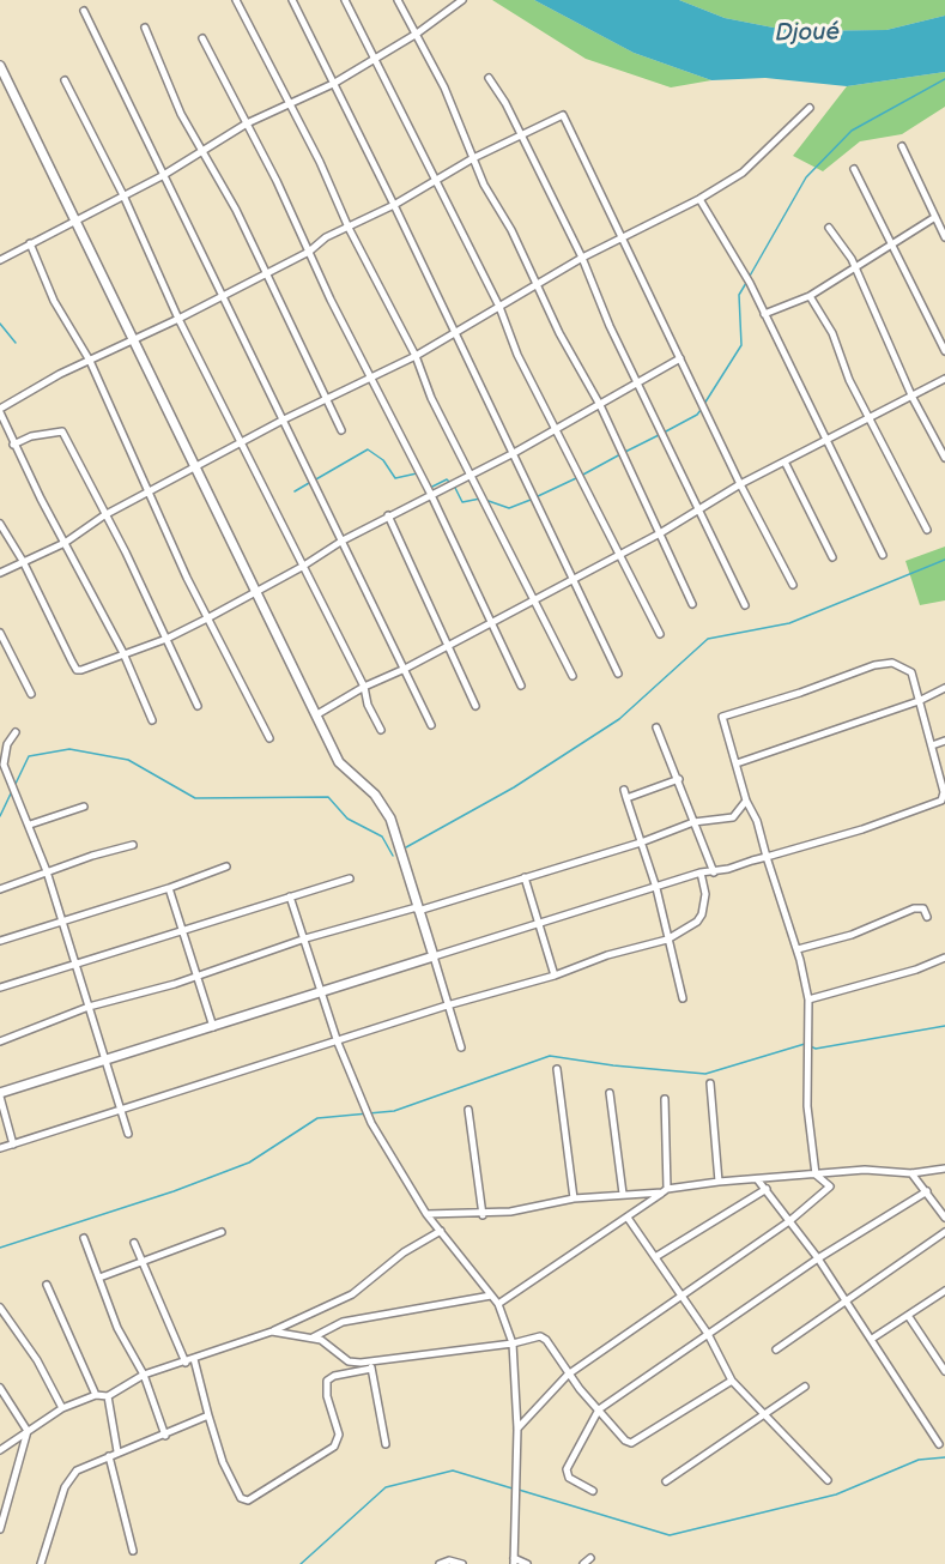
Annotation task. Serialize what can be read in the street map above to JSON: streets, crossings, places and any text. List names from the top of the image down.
{
  "water": ["Djoué"]
}
